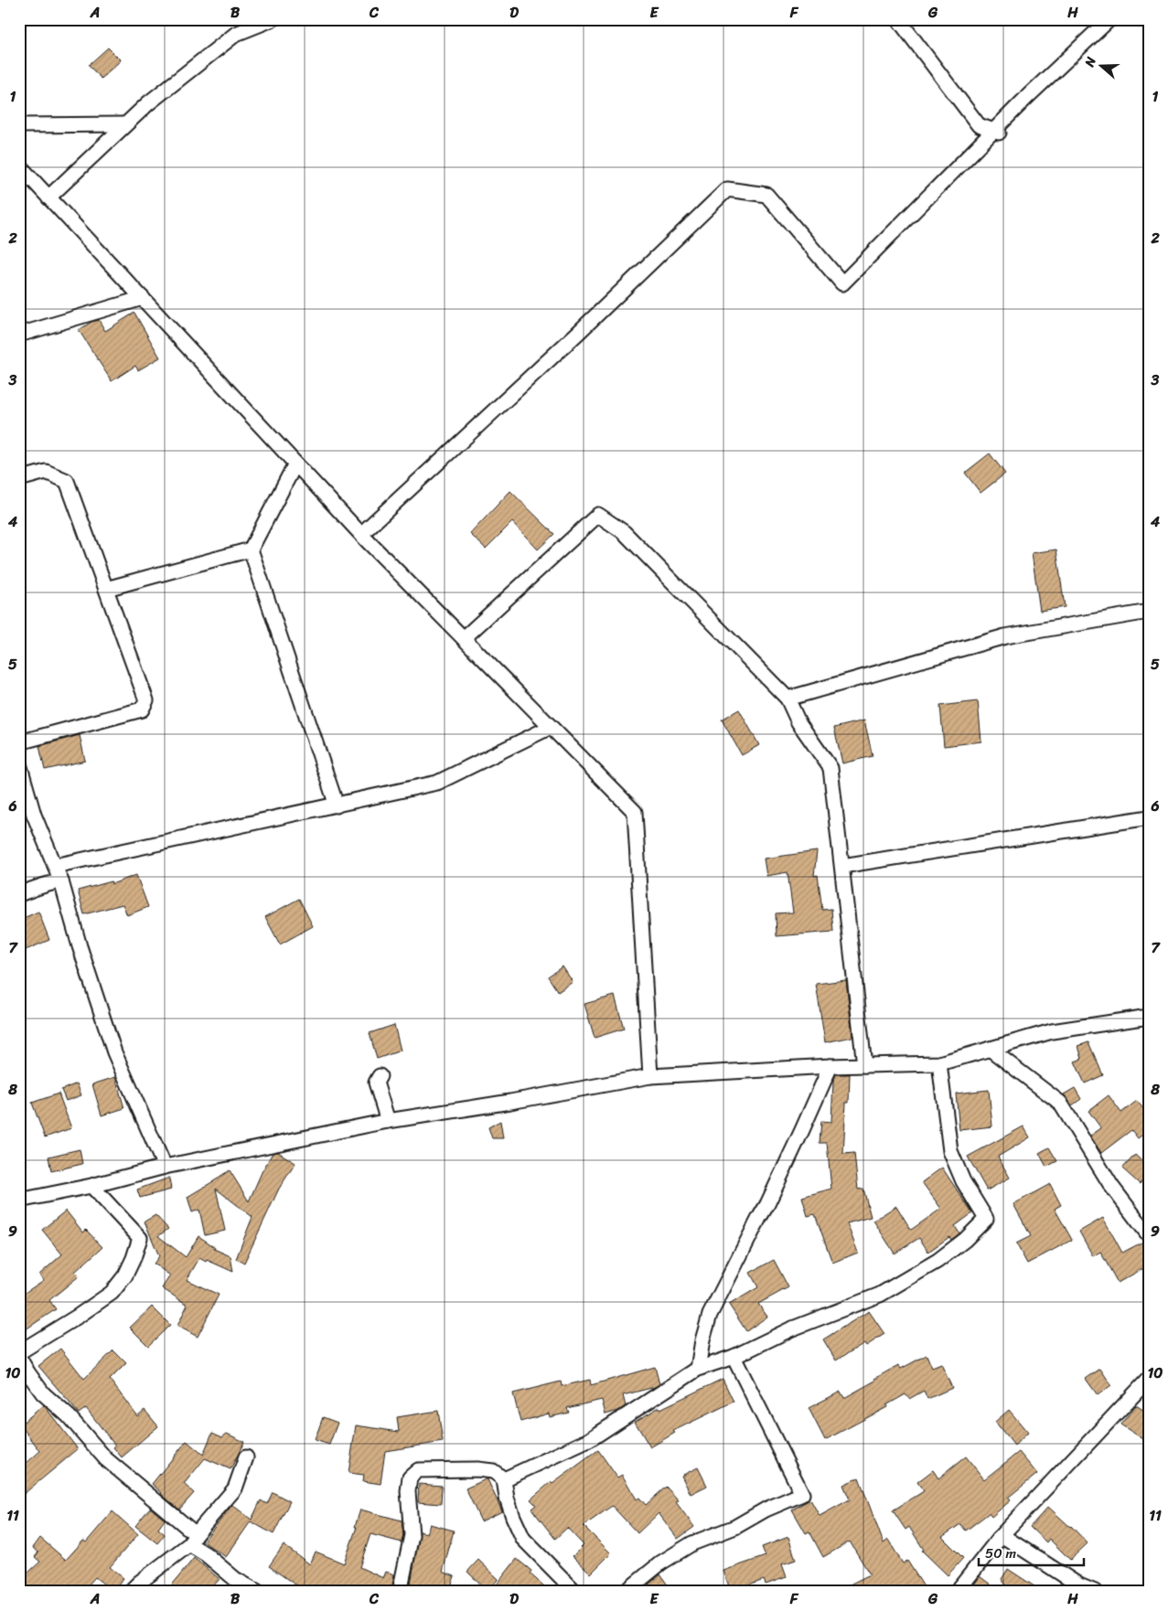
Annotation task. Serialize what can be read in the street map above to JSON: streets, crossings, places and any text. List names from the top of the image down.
{
  "scale_bar": "50 m",
  "north": "left",
  "grid": {
    "columns": [
      "A",
      "B",
      "C",
      "D",
      "E",
      "F",
      "G",
      "H"
    ],
    "rows": [
      "1",
      "2",
      "3",
      "4",
      "5",
      "6",
      "7",
      "8",
      "9",
      "10",
      "11"
    ]
  }
}
